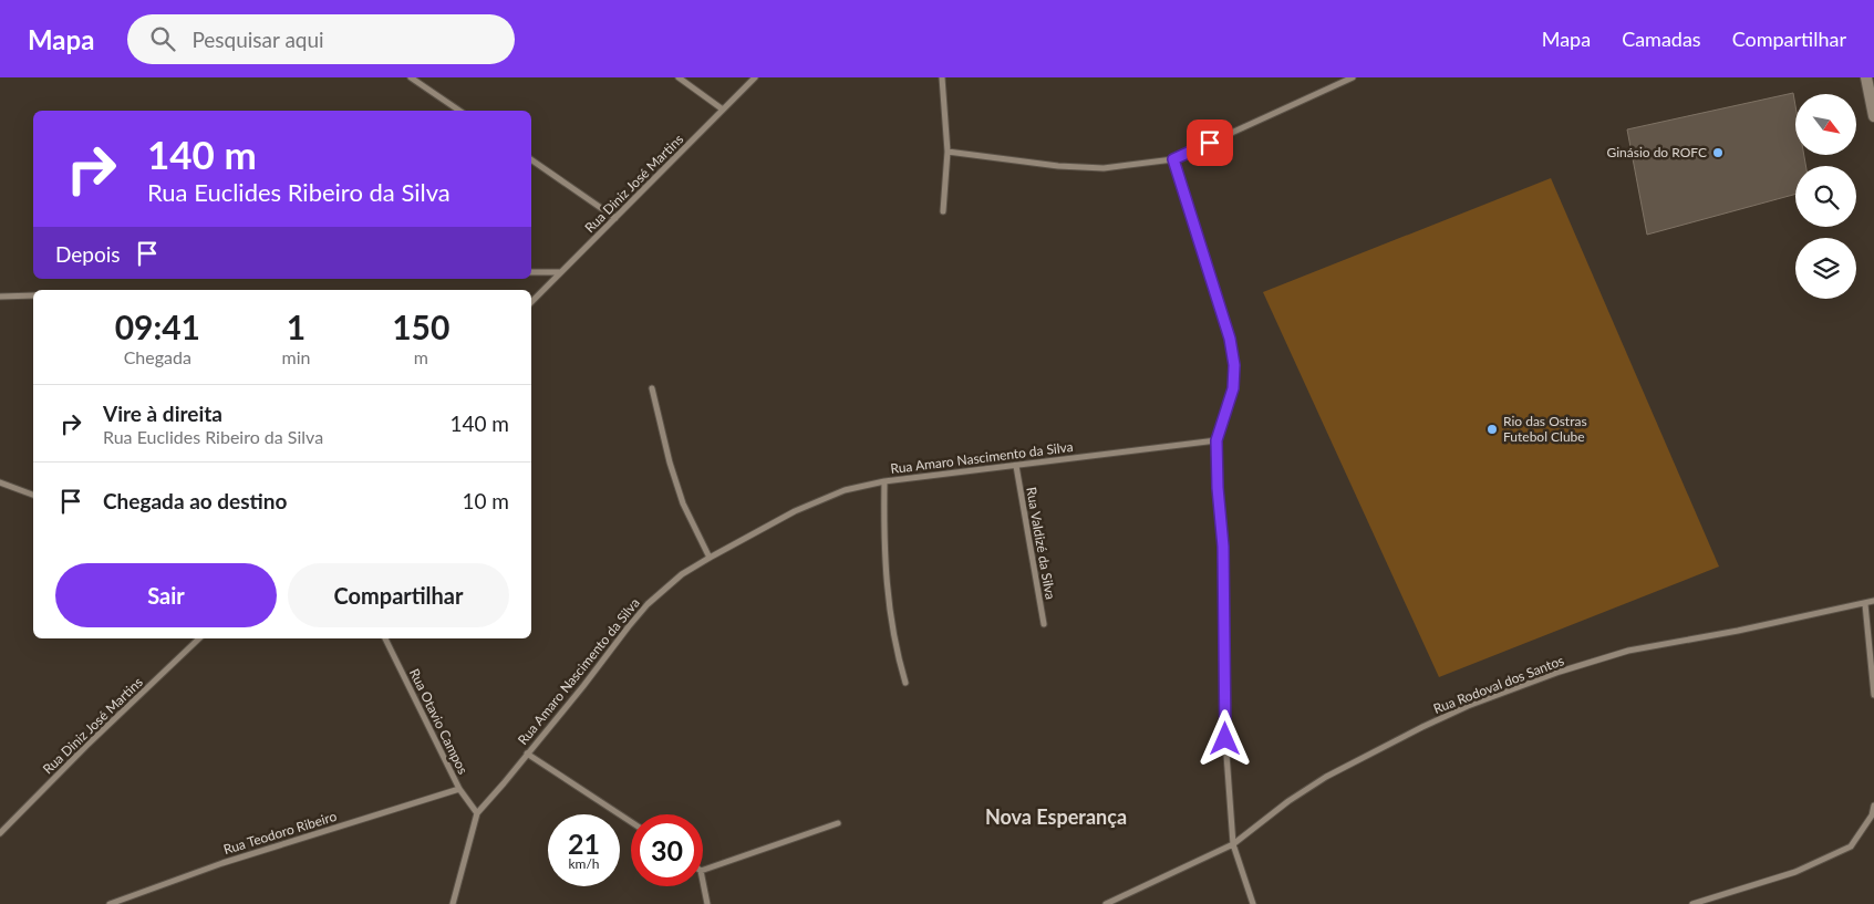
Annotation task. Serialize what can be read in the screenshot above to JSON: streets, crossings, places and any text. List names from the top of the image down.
{
  "streets": {
    "street": [
      "Rua Diniz José Martins",
      "Rua Amaro Nascimento da Silva",
      "Rua Valdizé da Silva",
      "Rua Rodoval dos Santos",
      "Rua Otavio Campos",
      "Rua Teodoro Ribeiro"
    ]
  },
  "crossings": [
    ["Rua Amaro Nascimento da Silva", "Rua Valdizé da Silva"],
    ["Rua Amaro Nascimento da Silva", "Rua Otavio Campos"],
    ["Rua Otavio Campos", "Rua Teodoro Ribeiro"]
  ],
  "districts": ["Nova Esperança"],
  "places": ["Ginásio do ROFC", "Rio das Ostras Futebol Clube"],
  "north": "bottom right",
  "page": {
    "header": "Mapa",
    "search": "Pesquisar aqui",
    "nav": ["Mapa", "Camadas", "Compartilhar"],
    "turn": ["140 m", "Rua Euclides Ribeiro da Silva"],
    "then": "Depois",
    "eta": [
      "09:41",
      "Chegada",
      "1",
      "min",
      "150",
      "m"
    ],
    "list": [
      {
        "name": "Vire à direita",
        "note": "Rua Euclides Ribeiro da Silva",
        "value": "140 m"
      },
      {
        "name": "Chegada ao destino",
        "value": "10 m"
      }
    ],
    "buttons": ["Sair", "Compartilhar"],
    "speed": "21 km/h",
    "limit": "30"
  }
}
